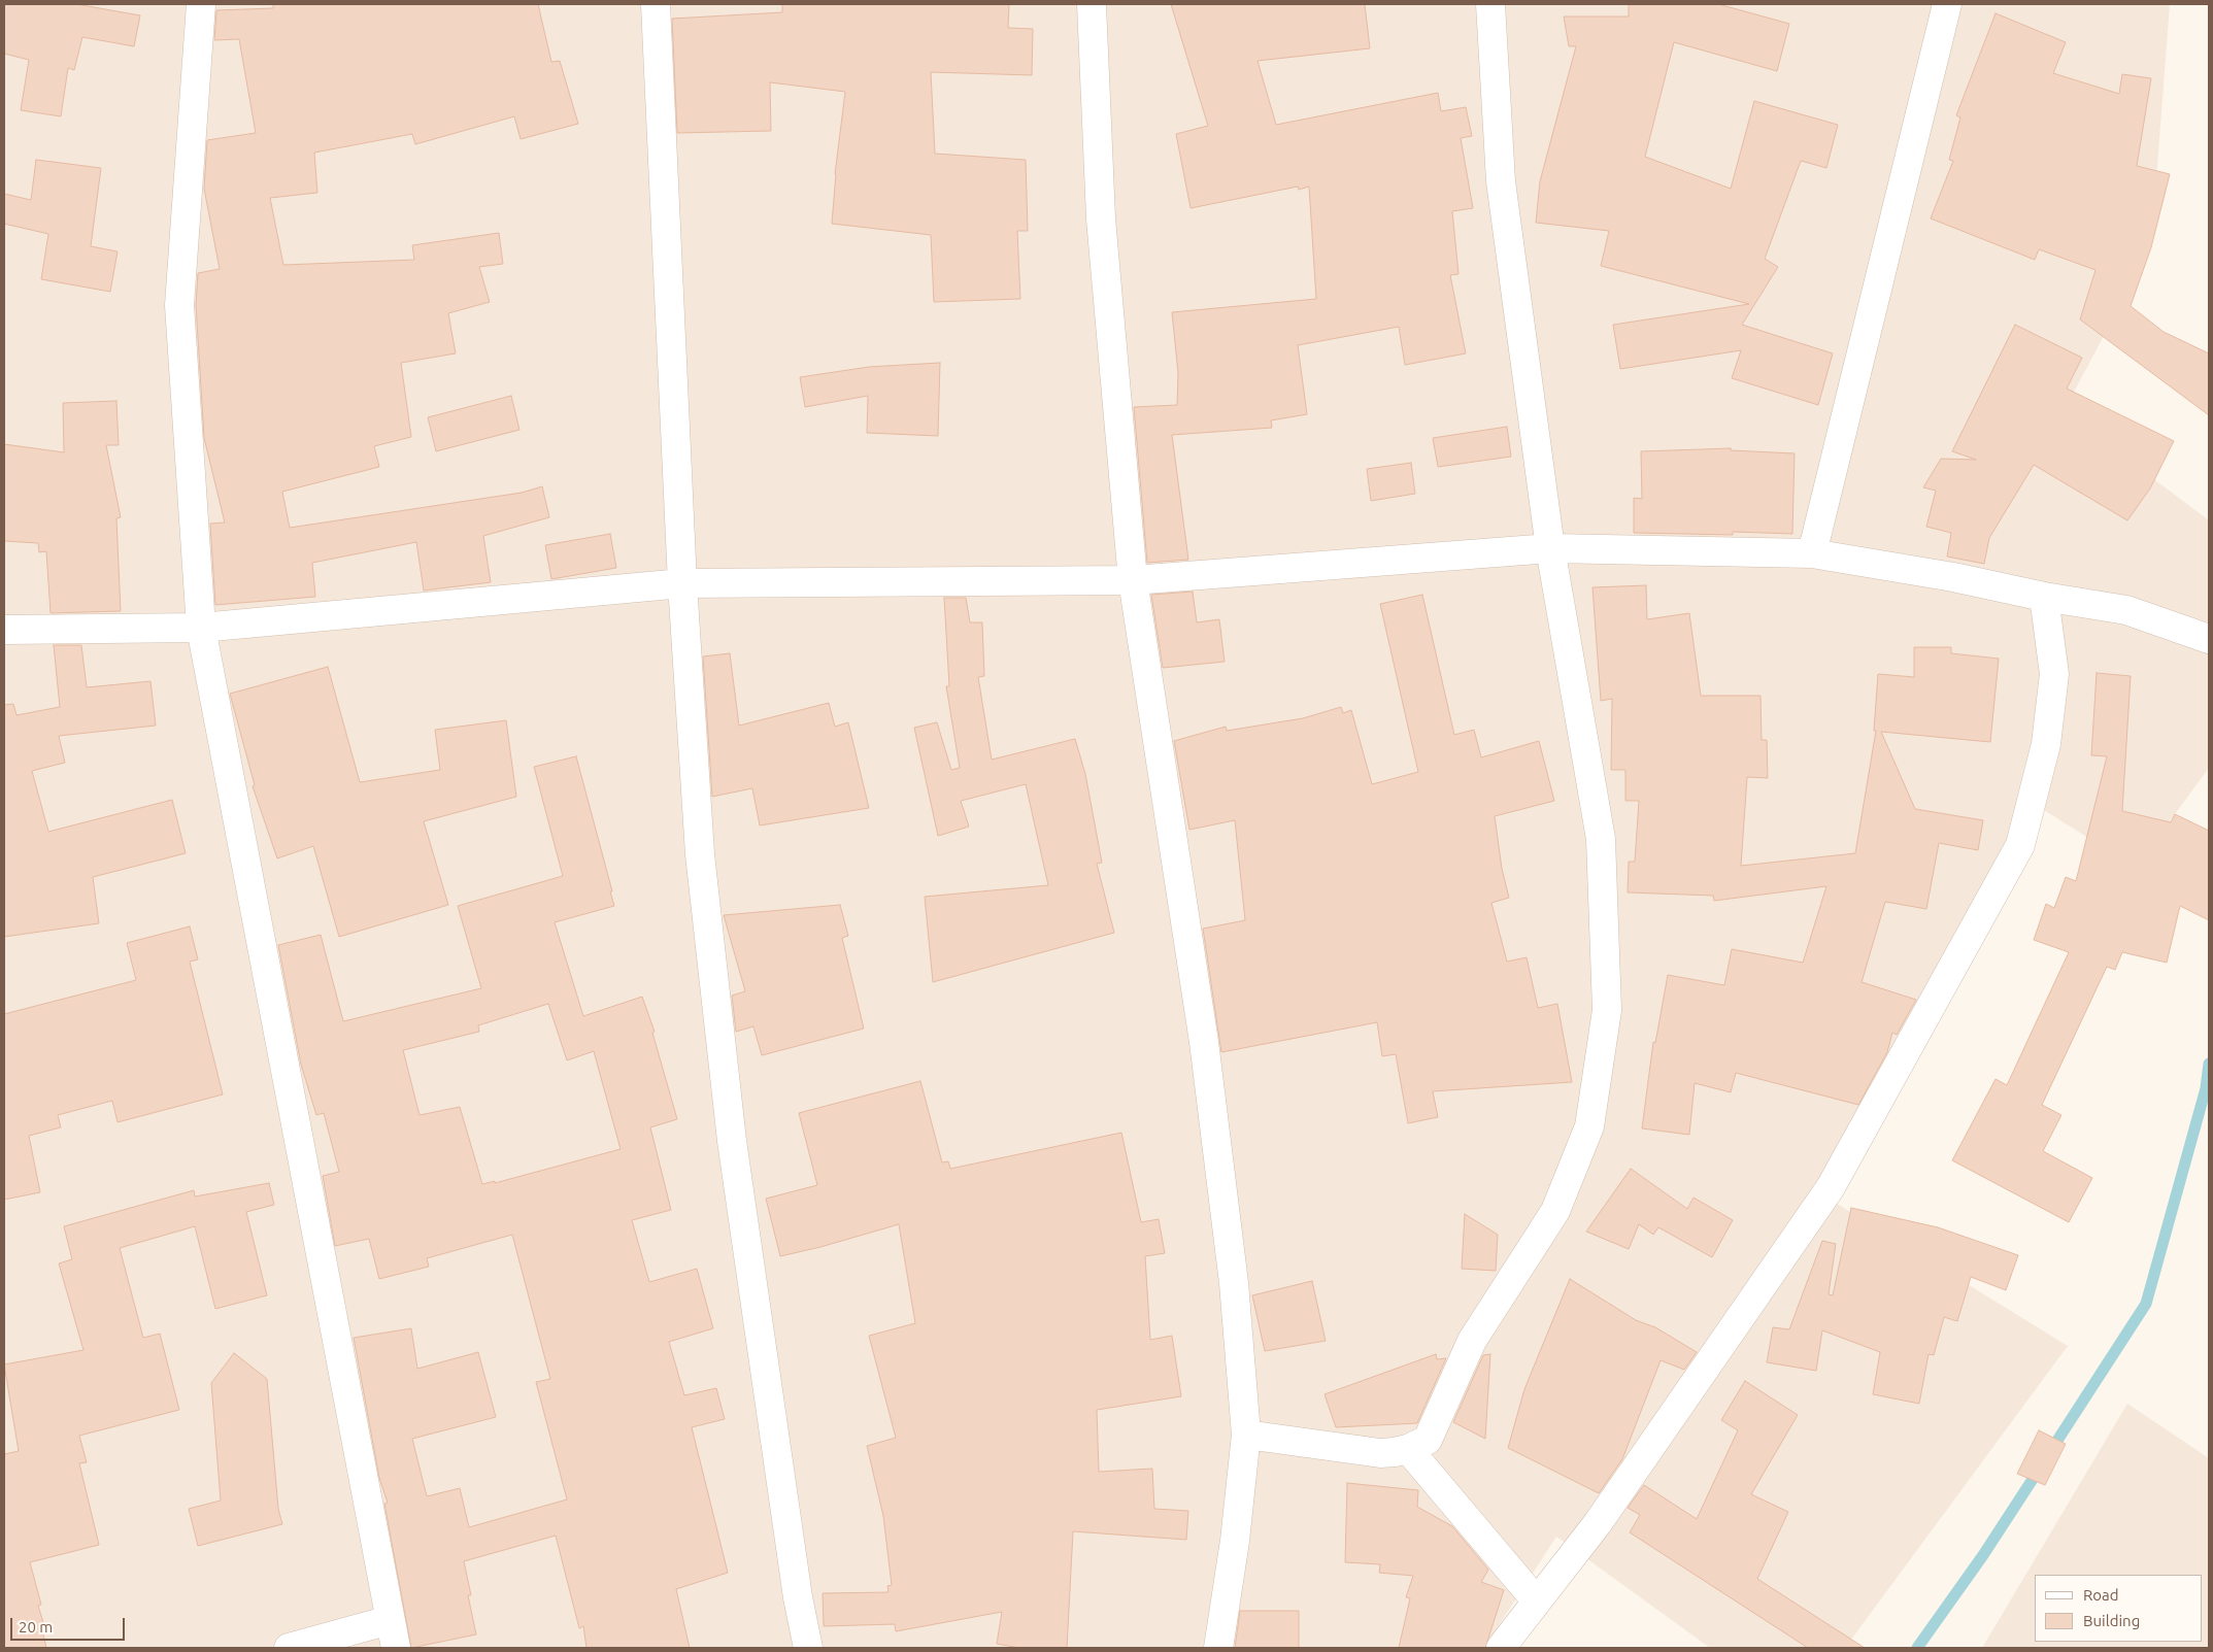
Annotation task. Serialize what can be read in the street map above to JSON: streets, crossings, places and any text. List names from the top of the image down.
{
  "legend": ["Road", "Building"],
  "scale_bar": "20 m"
}
